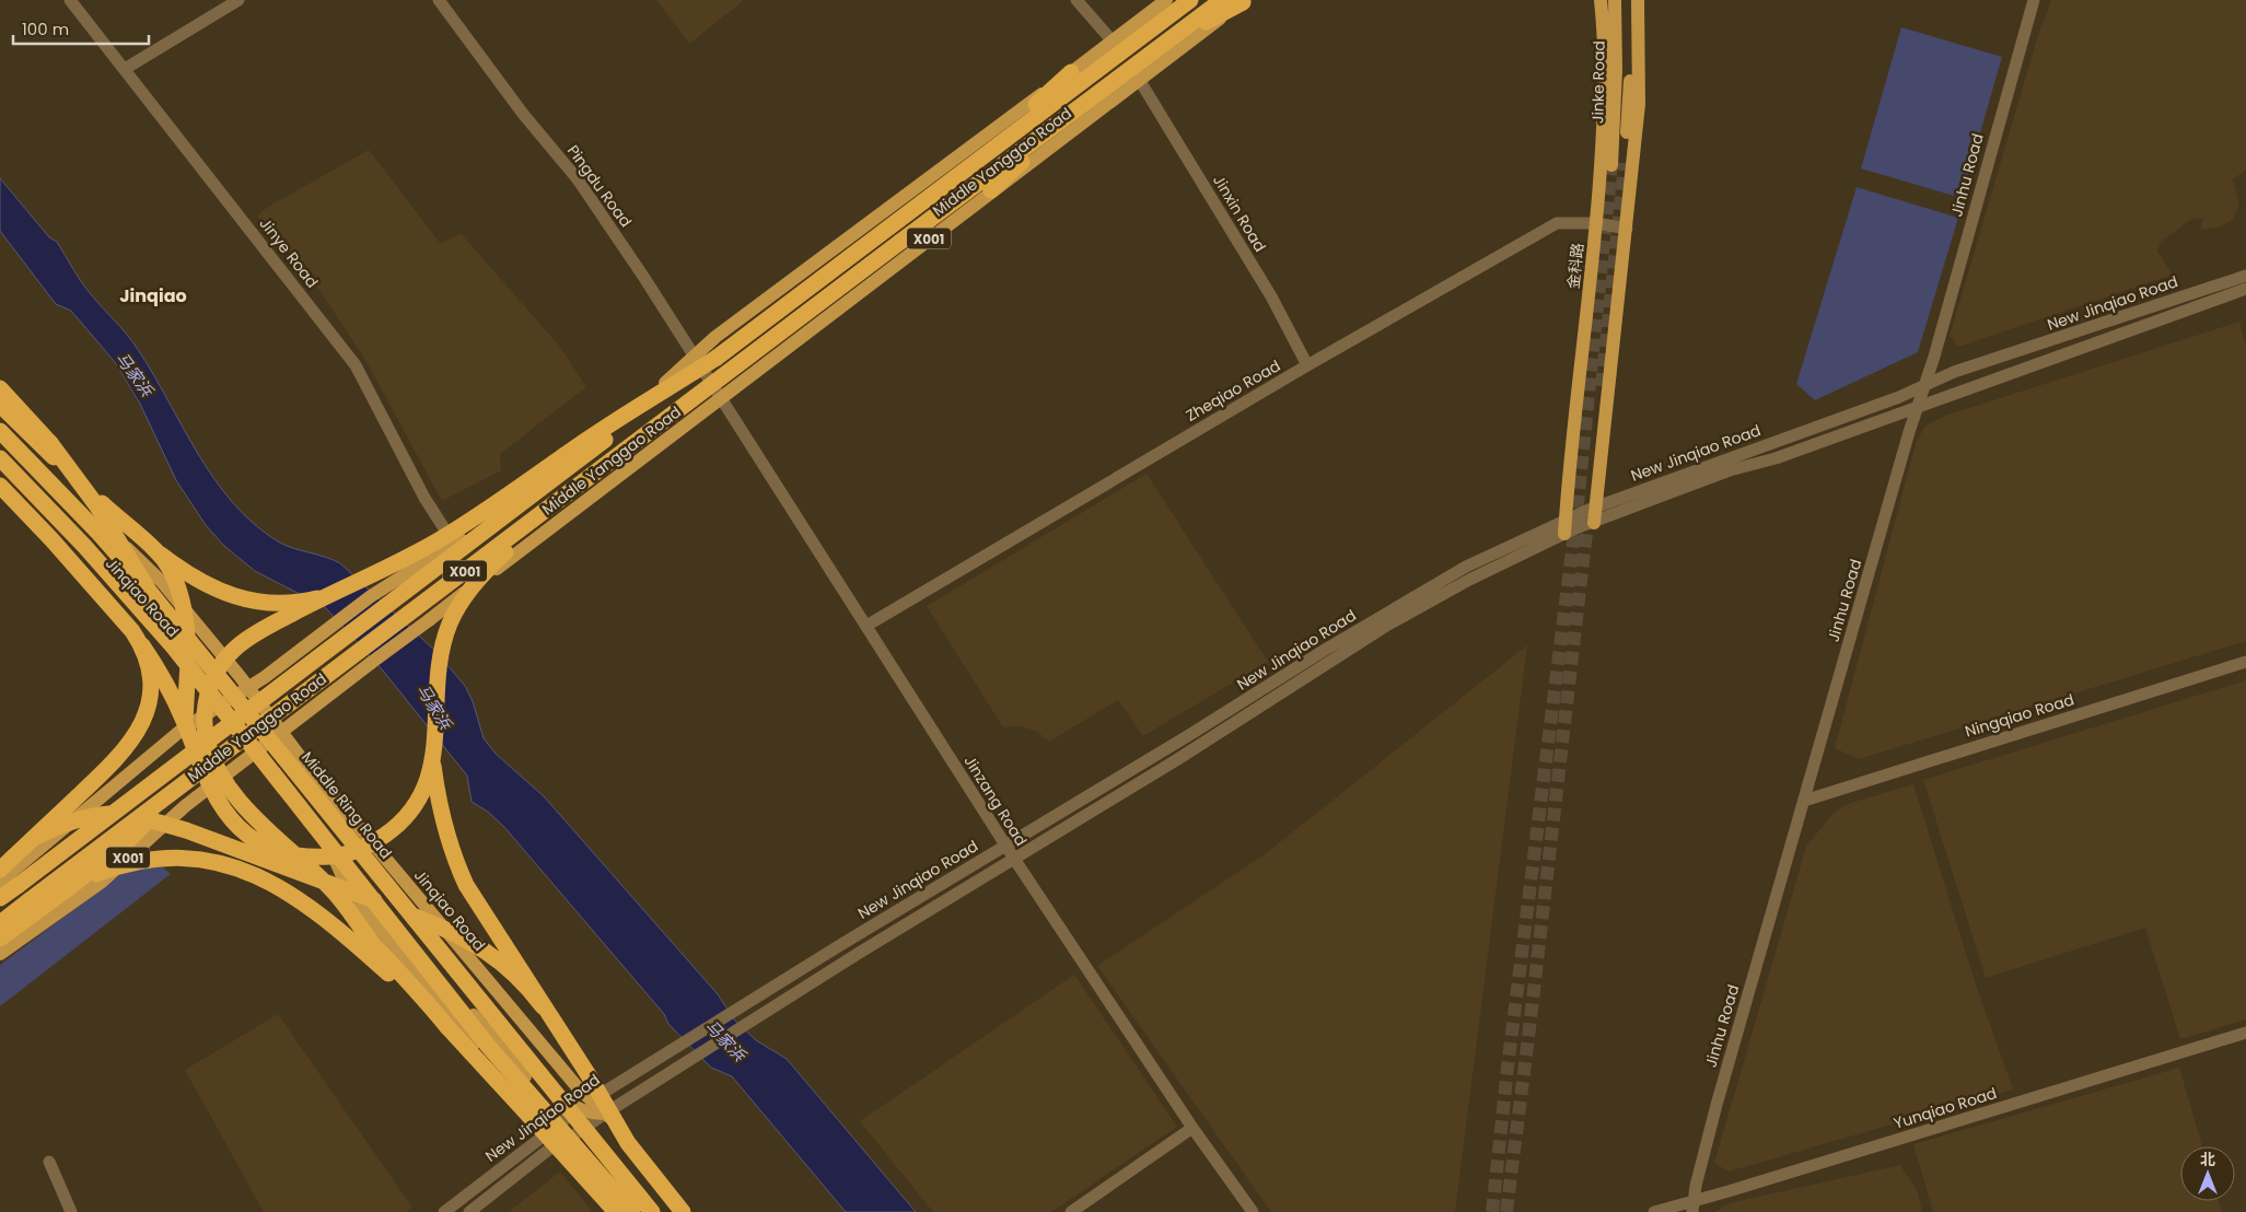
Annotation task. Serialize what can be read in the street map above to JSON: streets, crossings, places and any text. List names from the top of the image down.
{
  "streets": {
    "highway": ["Middle Yanggao Road", "X001", "Middle Ring Road"],
    "main road": ["Jinke Road", "金科路", "Jinqiao Road"],
    "street": [
      "Jinhu Road",
      "Pingdu Road",
      "Jinxin Road",
      "Jinye Road",
      "New Jinqiao Road",
      "Zheqiao Road",
      "Ningqiao Road",
      "Jinzang Road",
      "Yunqiao Road"
    ]
  },
  "crossings": [
    ["Middle Yanggao Road", "Pingdu Road"],
    ["Middle Yanggao Road", "Jinxin Road"],
    ["Middle Yanggao Road", "Jinye Road"],
    ["Middle Yanggao Road", "Jinqiao Road"],
    ["Middle Yanggao Road", "Jinzang Road"],
    ["Jinhu Road", "New Jinqiao Road"],
    ["Jinhu Road", "Ningqiao Road"],
    ["Jinhu Road", "Yunqiao Road"],
    ["Pingdu Road", "Jinzang Road"],
    ["Jinxin Road", "Zheqiao Road"],
    ["金科路", "New Jinqiao Road"],
    ["金科路", "Zheqiao Road"],
    ["New Jinqiao Road", "Jinqiao Road"],
    ["New Jinqiao Road", "Jinzang Road"],
    ["Zheqiao Road", "Jinzang Road"]
  ],
  "districts": ["Jinqiao"],
  "water": ["马家浜"],
  "scale_bar": "100 m",
  "north": "top"
}
